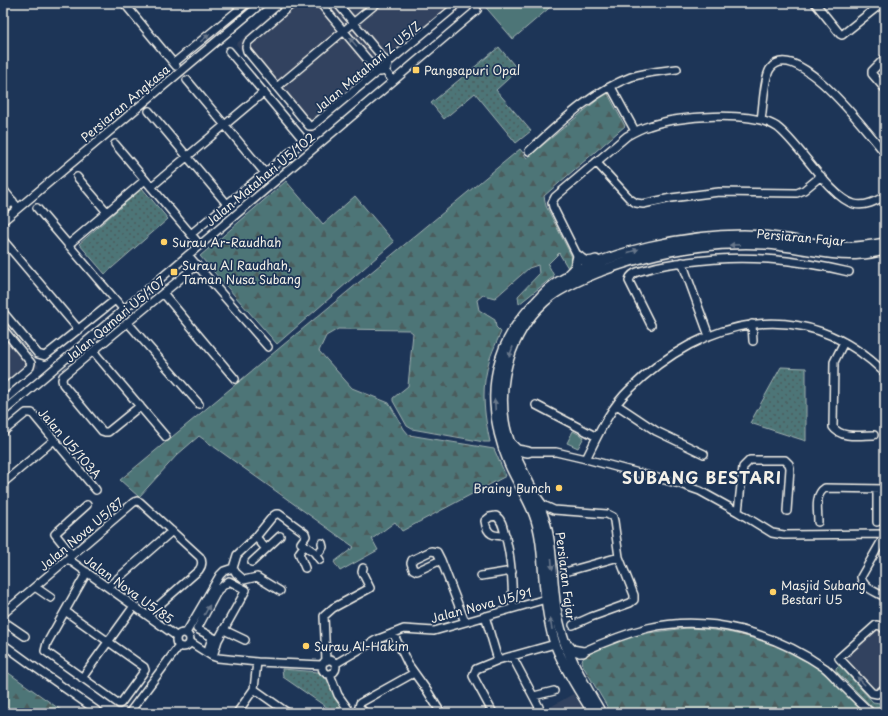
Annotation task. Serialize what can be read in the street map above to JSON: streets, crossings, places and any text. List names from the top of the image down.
{
  "streets": {
    "main road": ["Persiaran Fajar"],
    "street": [
      "Jalan Matahari Z U5/Z",
      "Persiaran Angkasa",
      "Jalan Matahari U5/102",
      "Jalan Qamari U5/107",
      "Jalan U5/103A",
      "Jalan Nova U5/87",
      "Jalan Nova U5/85",
      "Jalan Nova U5/91"
    ]
  },
  "crossings": [
    ["Jalan Nova U5/87", "Jalan Nova U5/85"]
  ],
  "districts": ["SUBANG BESTARI"],
  "places": {
    "transit": ["Pangsapuri Opal", "Surau Al Raudhah, Taman Nusa Subang"],
    "other": [
      "Surau Ar-Raudhah",
      "Brainy Bunch",
      "Masjid Subang Bestari U5",
      "Surau Al-Hakim"
    ]
  }
}
